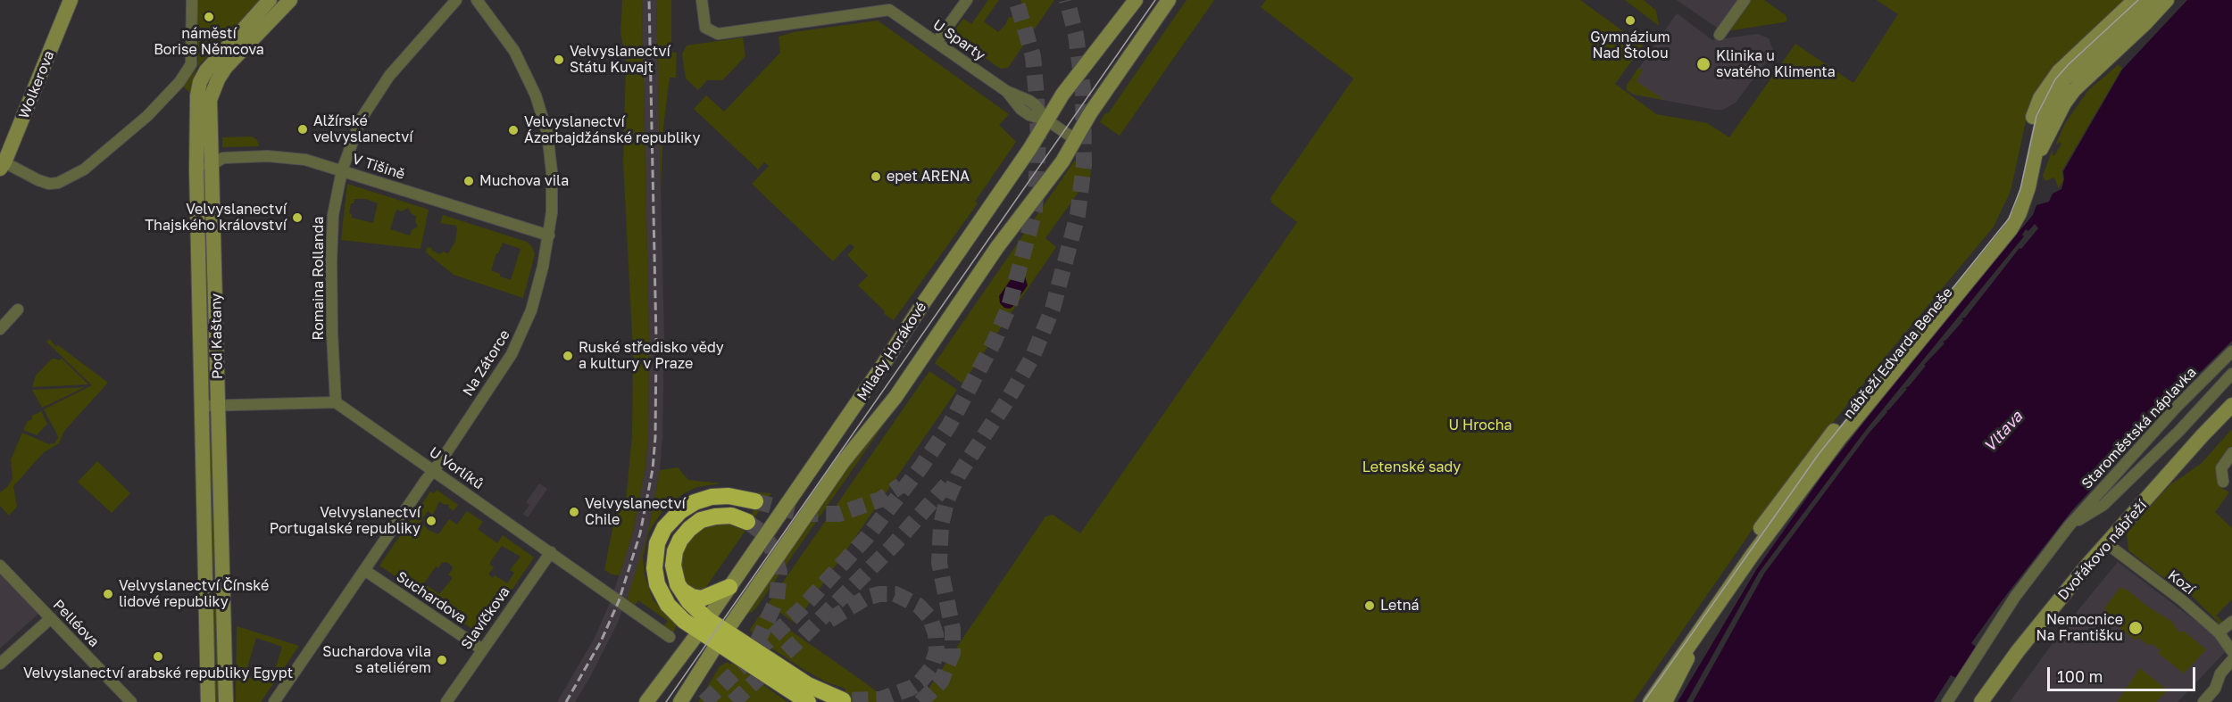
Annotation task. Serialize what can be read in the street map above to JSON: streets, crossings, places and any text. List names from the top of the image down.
{
  "streets": {
    "main road": [
      "Wolkerova",
      "Pod Kaštany",
      "Milady Horákové",
      "nábřeží Edvarda Beneše",
      "Dvořákovo nábřeží"
    ],
    "street": [
      "U Sparty",
      "V Tišině",
      "Romaina Rollanda",
      "Na Zátorce",
      "Staroměstská náplavka",
      "U Vorlíků",
      "Kozí",
      "Suchardova",
      "Slavíčkova",
      "Pelléova"
    ]
  },
  "crossings": [
    ["U Sparty", "Milady Horákové"],
    ["V Tišině", "Romaina Rollanda"],
    ["V Tišině", "Pod Kaštany"],
    ["V Tišině", "Na Zátorce"],
    ["Romaina Rollanda", "U Vorlíků"],
    ["Na Zátorce", "U Vorlíků"],
    ["Na Zátorce", "Suchardova"],
    ["U Vorlíků", "Slavíčkova"],
    ["Dvořákovo nábřeží", "Kozí"],
    ["Suchardova", "Slavíčkova"]
  ],
  "water": ["Vltava"],
  "parks": ["U Hrocha", "Letenské sady"],
  "places": [
    "náměstí Borise Němcova",
    "Gymnázium Nad Štolou",
    "Velvyslanectví Státu Kuvajt",
    "Klinika u svatého Klimenta",
    "Alžírské velvyslanectví",
    "Velvyslanectví Ázerbajdžánské republiky",
    "epet ARENA",
    "Muchova vila",
    "Velvyslanectví Thajského království",
    "Ruské středisko vědy a kultury v Praze",
    "Velvyslanectví Chile",
    "Velvyslanectví Portugalské republiky",
    "Velvyslanectví Čínské lidové republiky",
    "Letná",
    "Nemocnice Na Františku",
    "Velvyslanectví arabské republiky Egypt",
    "Suchardova vila s ateliérem"
  ],
  "scale_bar": "100 m"
}
